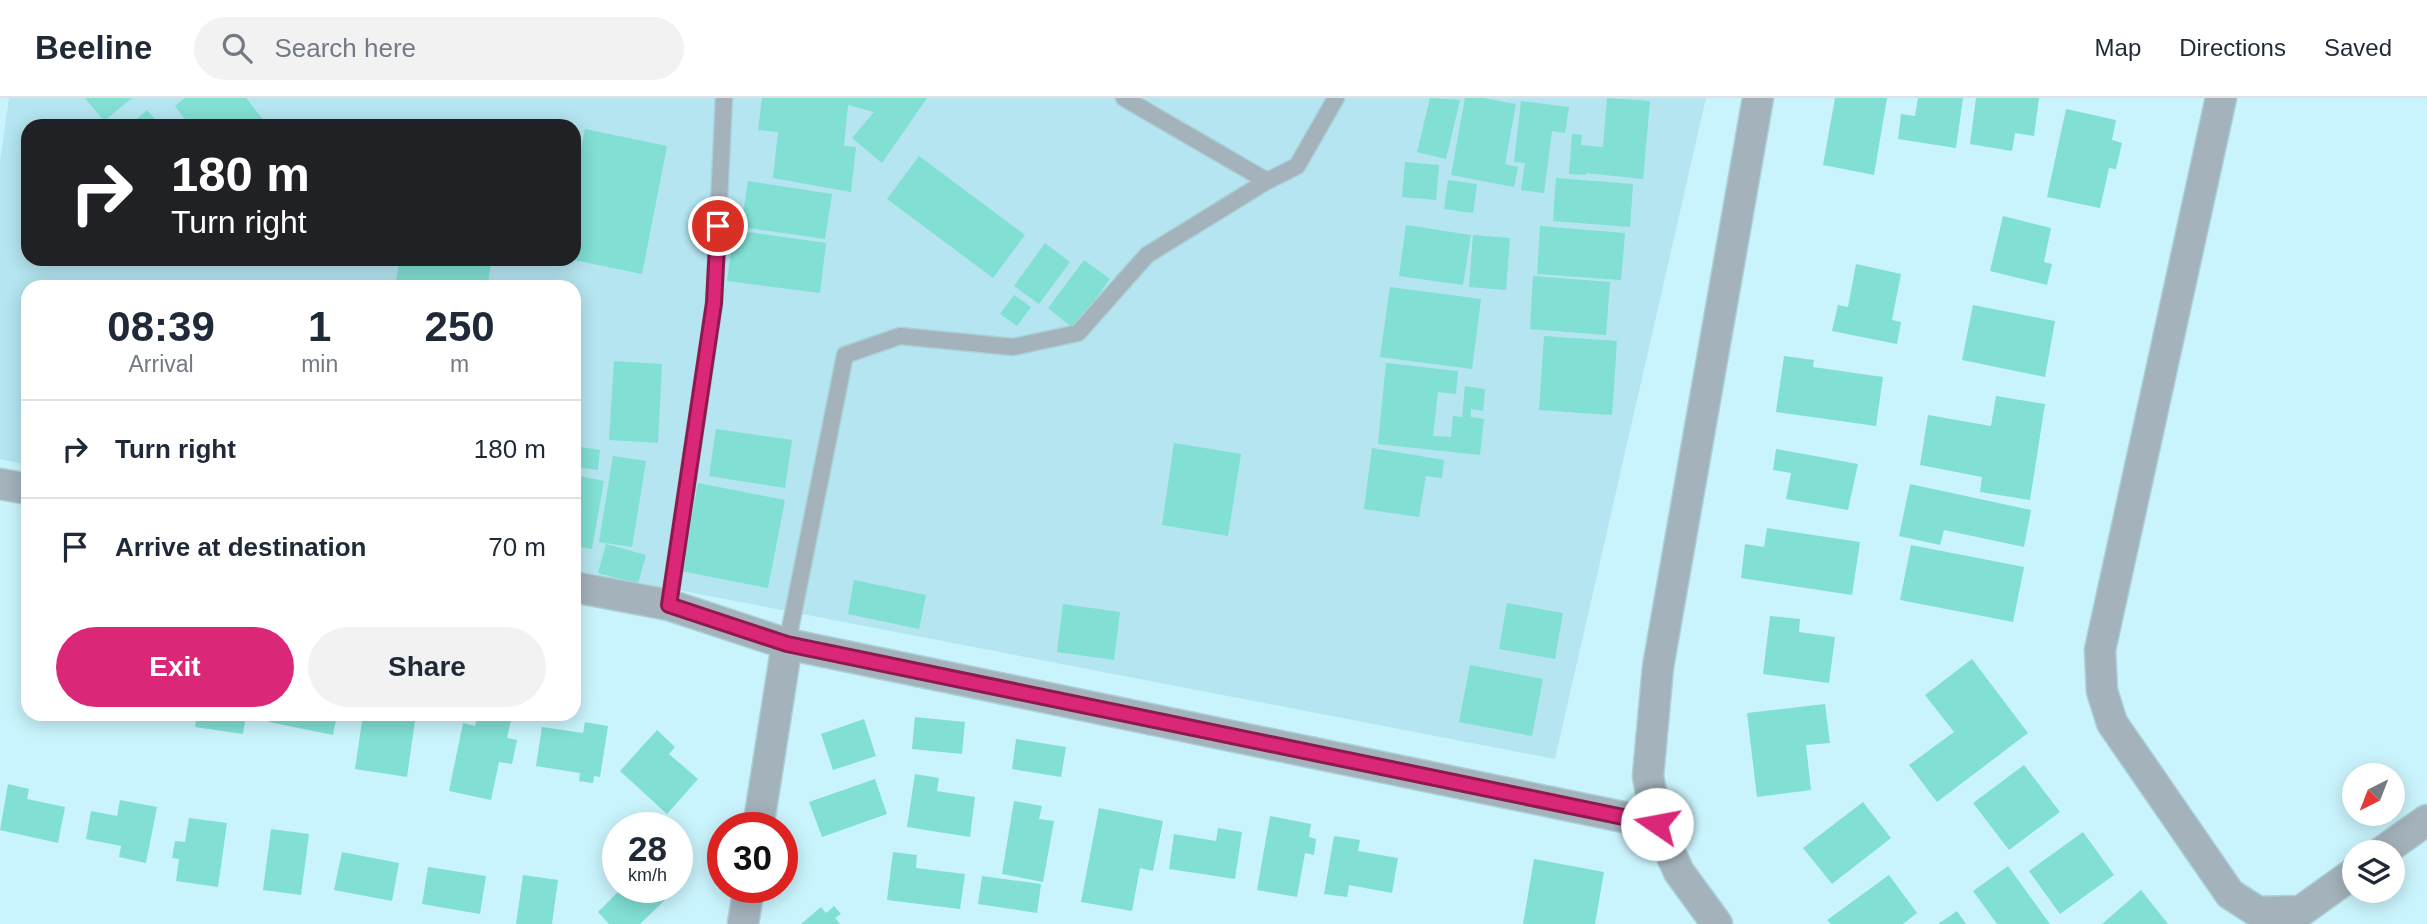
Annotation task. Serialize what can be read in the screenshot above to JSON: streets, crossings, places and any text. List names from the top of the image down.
{
  "north": "bottom left",
  "page": {
    "header": "Beeline",
    "search": "Search here",
    "nav": ["Map", "Directions", "Saved"],
    "turn": ["180 m", "Turn right"],
    "eta": [
      "08:39",
      "Arrival",
      "1",
      "min",
      "250",
      "m"
    ],
    "list": [
      {
        "name": "Turn right",
        "value": "180 m"
      },
      {
        "name": "Arrive at destination",
        "value": "70 m"
      }
    ],
    "buttons": ["Exit", "Share"],
    "speed": "28 km/h",
    "limit": "30"
  }
}
